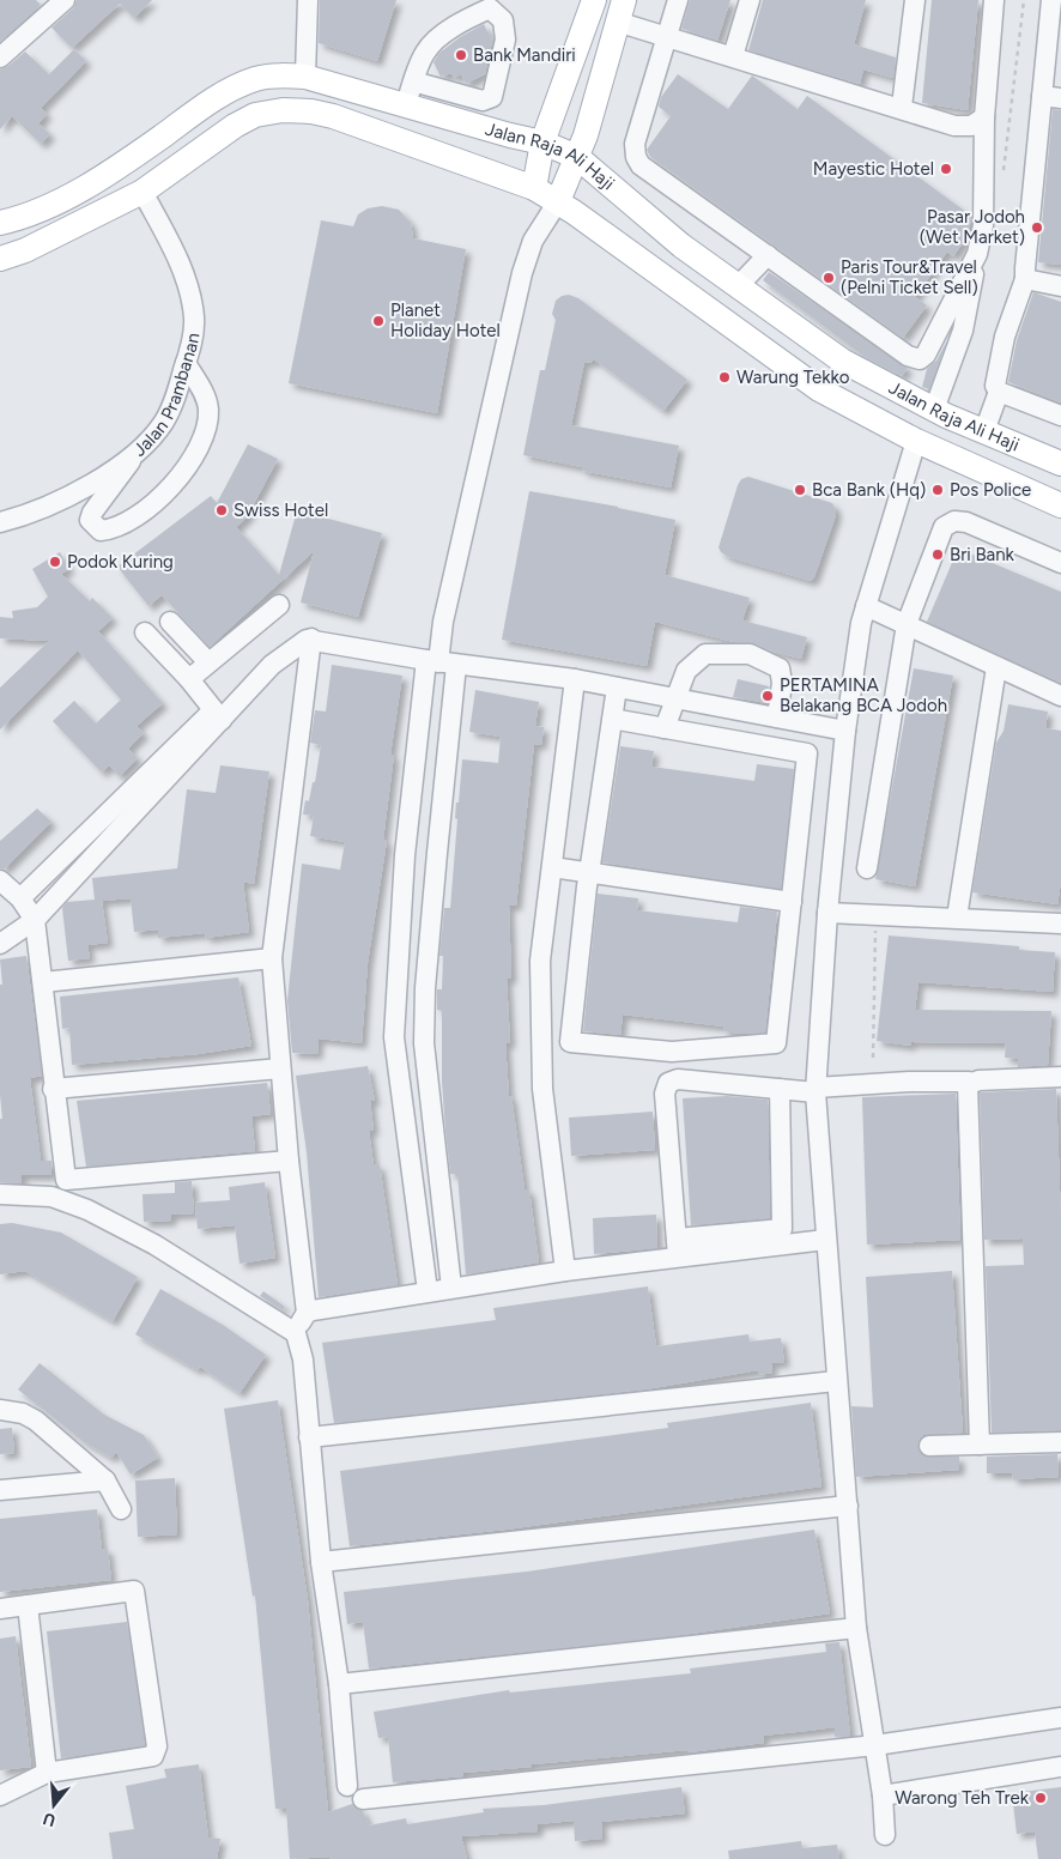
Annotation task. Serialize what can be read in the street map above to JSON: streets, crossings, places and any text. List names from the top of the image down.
{
  "streets": {
    "main road": ["Jalan Raja Ali Haji"],
    "street": ["Jalan Prambanan"]
  },
  "crossings": [
    ["Jalan Raja Ali Haji", "Jalan Prambanan"]
  ],
  "places": [
    "Bank Mandiri",
    "Mayestic Hotel",
    "Pasar Jodoh (Wet Market)",
    "Paris Tour&Travel (Pelni Ticket Sell)",
    "Planet Holiday Hotel",
    "Warung Tekko",
    "Bca Bank (Hq)",
    "Pos Police",
    "Swiss Hotel",
    "Bri Bank",
    "Podok Kuring",
    "PERTAMINA Belakang BCA Jodoh",
    "Warong Teh Trek"
  ],
  "north": "bottom"
}
